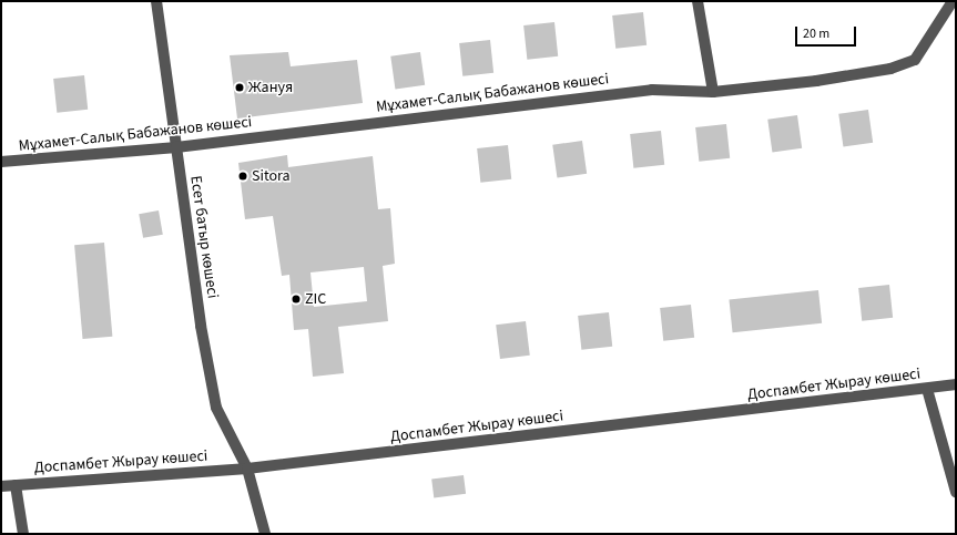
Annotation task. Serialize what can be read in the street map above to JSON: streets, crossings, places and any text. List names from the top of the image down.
{
  "streets": {
    "street": ["Мұхамет-Салық Бабажанов көшесі", "Есет батыр көшесі", "Доспамбет Жырау көшесі"]
  },
  "crossings": [
    ["Мұхамет-Салық Бабажанов көшесі", "Есет батыр көшесі"],
    ["Есет батыр көшесі", "Доспамбет Жырау көшесі"]
  ],
  "places": ["Жануя", "Sitora", "ZIC"],
  "scale_bar": "20 m"
}
